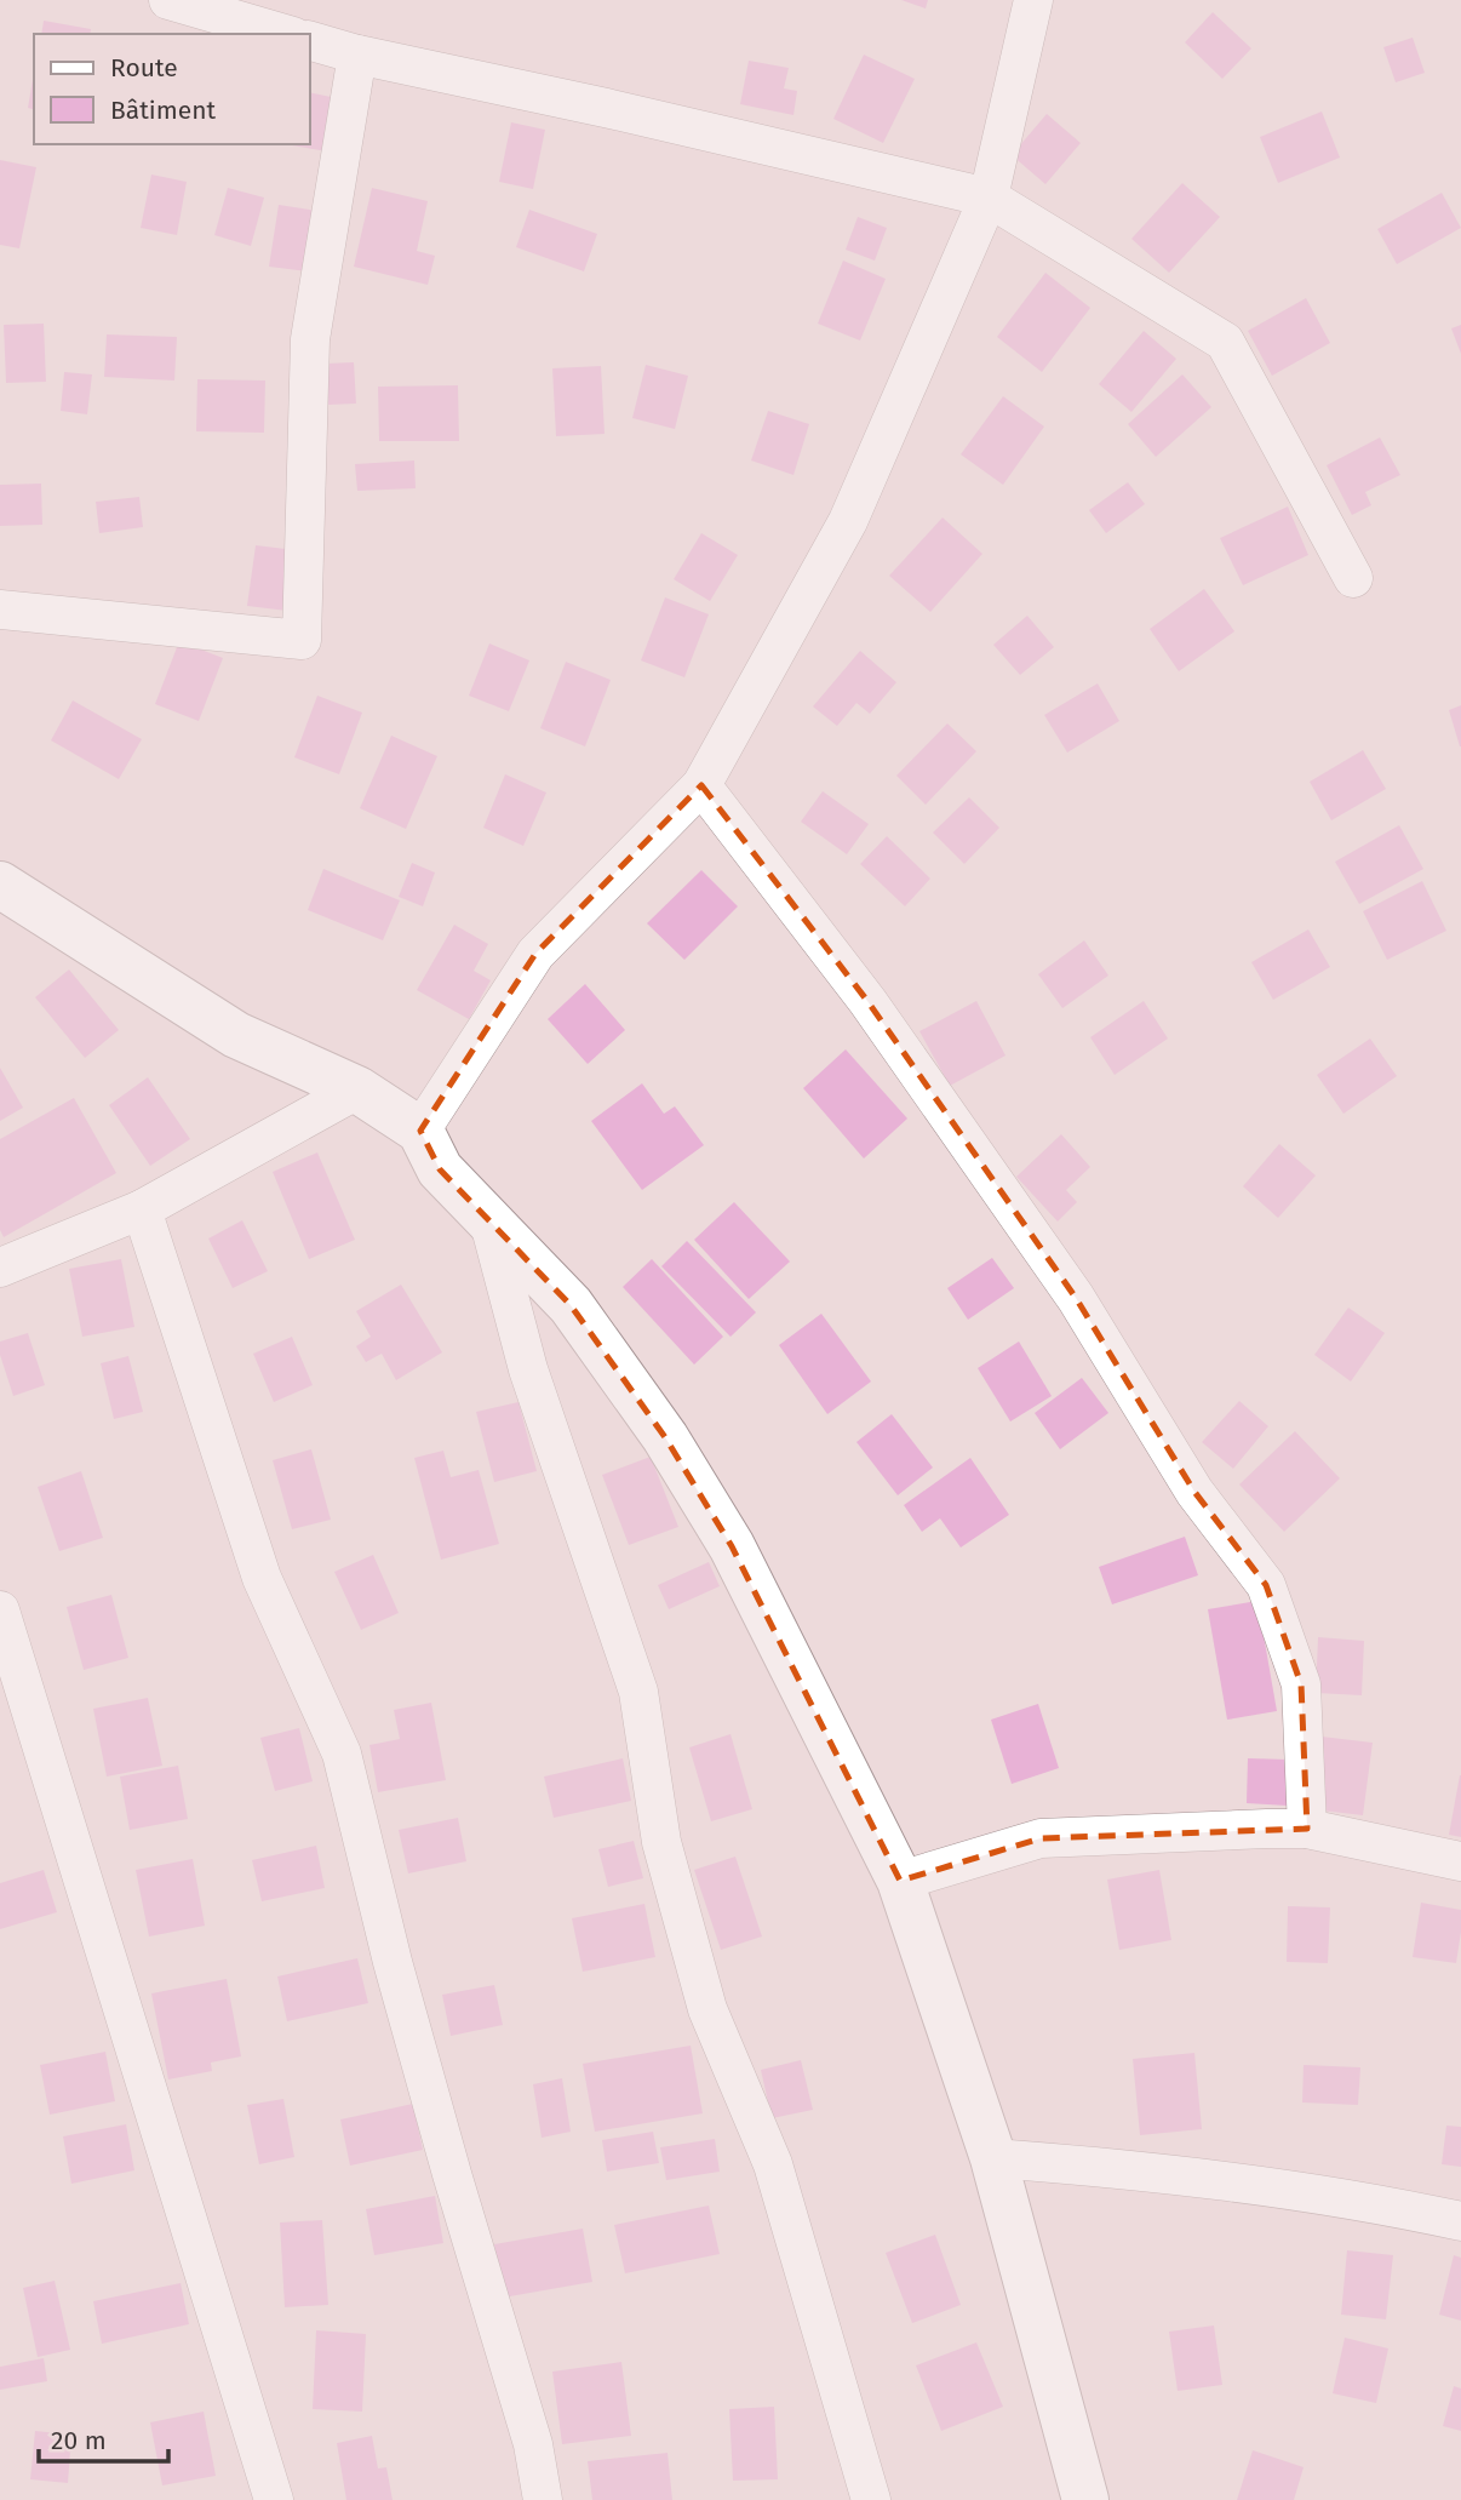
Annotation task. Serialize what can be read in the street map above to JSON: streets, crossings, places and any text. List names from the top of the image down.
{
  "legend": ["Route", "Bâtiment"],
  "scale_bar": "20 m"
}
